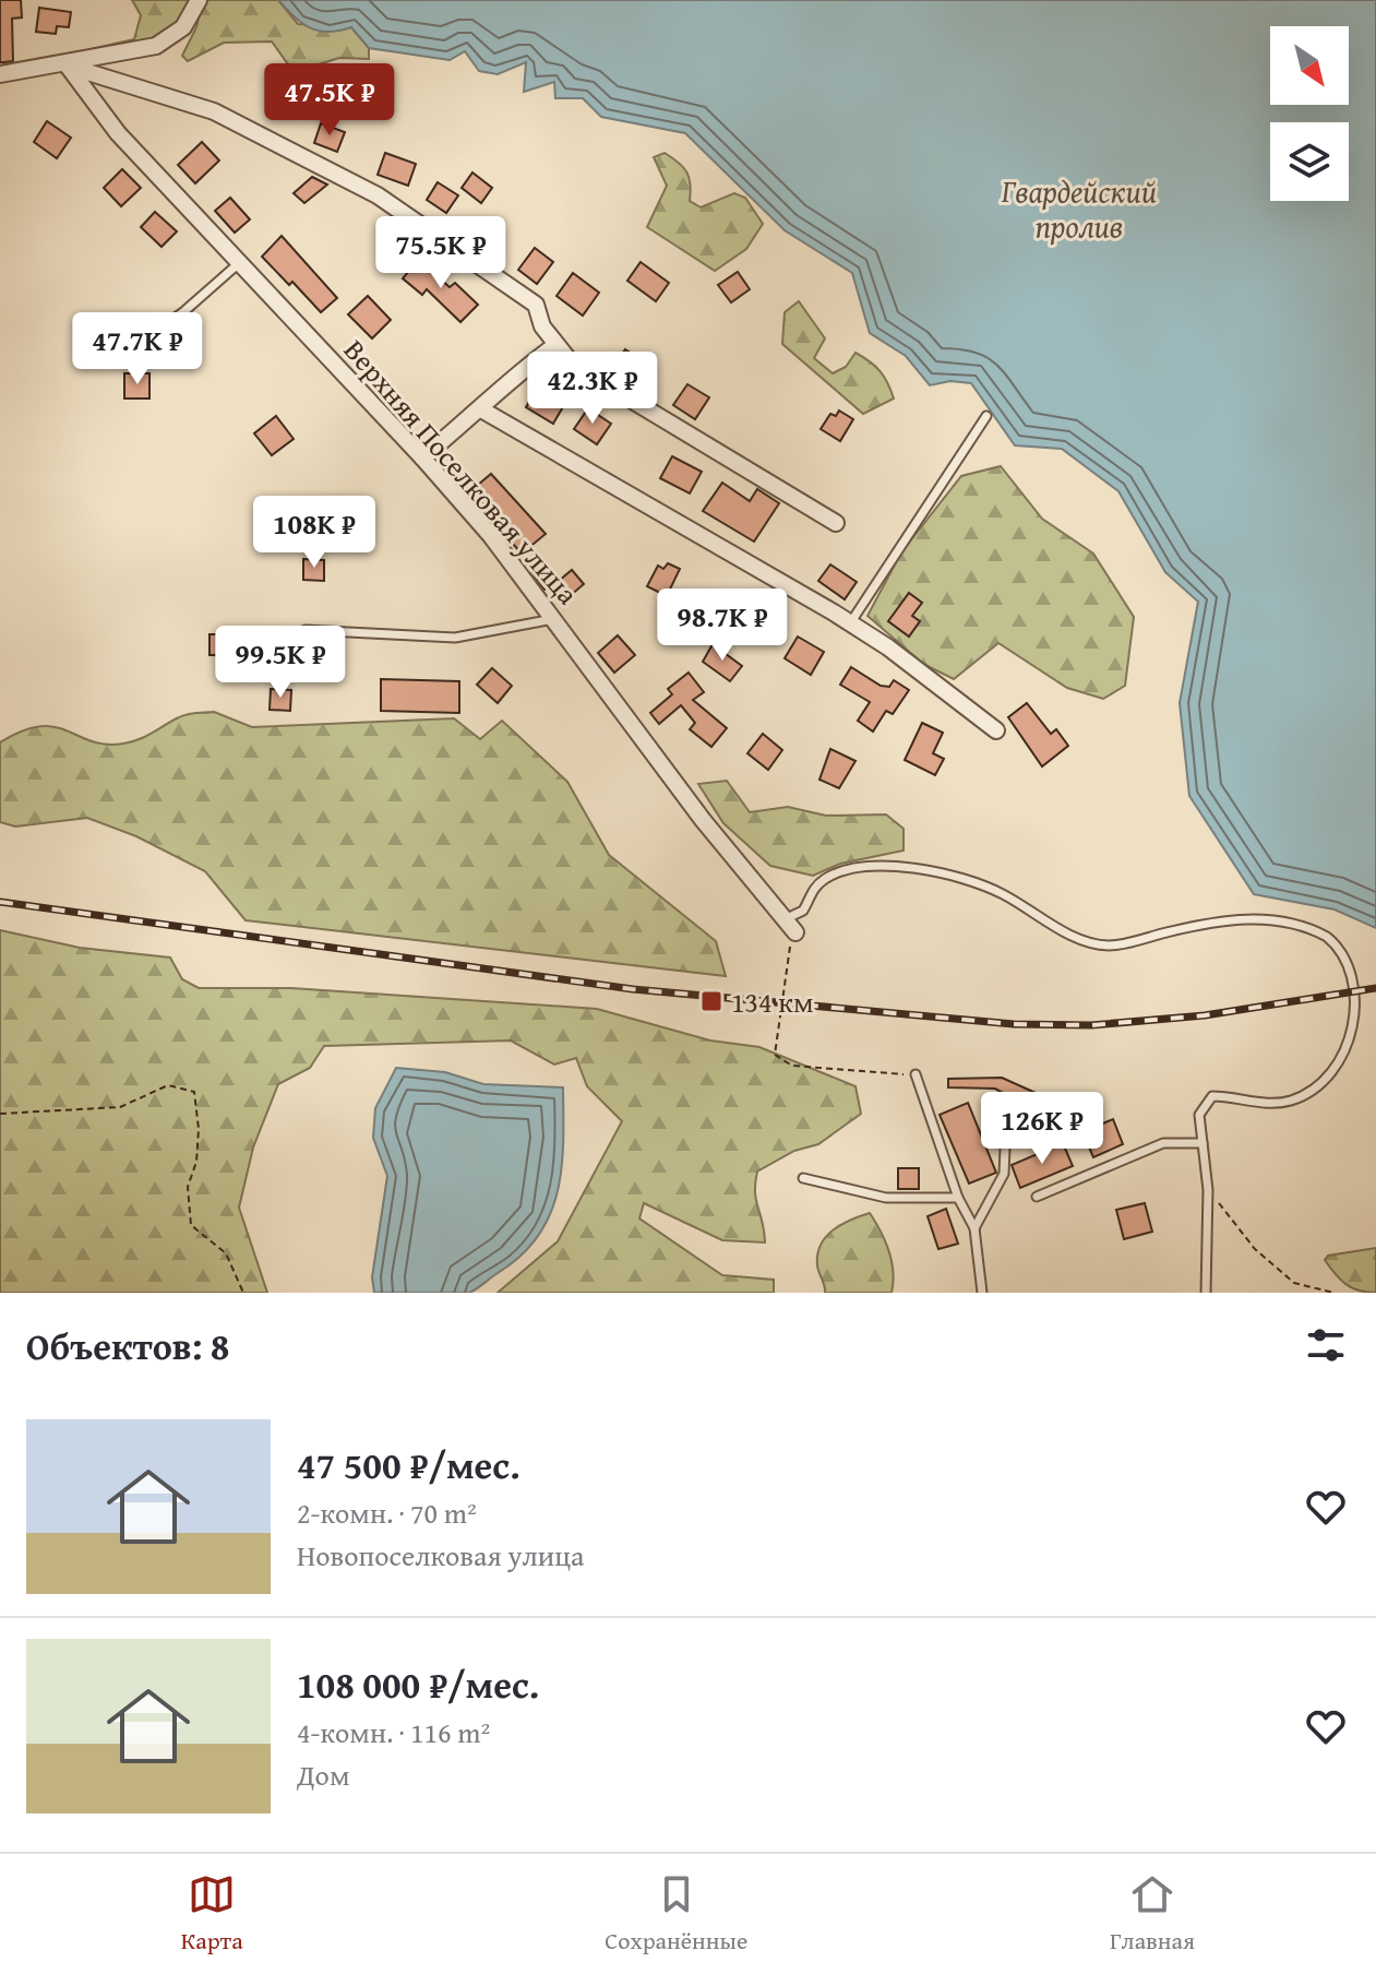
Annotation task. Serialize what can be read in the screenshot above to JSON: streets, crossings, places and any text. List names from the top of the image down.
{
  "streets": {
    "street": ["Верхняя Поселковая улица"]
  },
  "water": ["Гвардейский пролив"],
  "places": {
    "transit": ["134 км"]
  },
  "north": "bottom right",
  "page": {
    "price": [
      "47.5K ₽",
      "75.5K ₽",
      "47.7K ₽",
      "42.3K ₽",
      "108K ₽",
      "98.7K ₽",
      "99.5K ₽",
      "126K ₽"
    ],
    "heading": "Объектов: 8",
    "list": [
      {
        "name": "47 500 ₽/мес.",
        "note": "2-комн. · 70 m² · Новопоселковая улица"
      },
      {
        "name": "108 000 ₽/мес.",
        "note": "4-комн. · 116 m² · Дом"
      }
    ],
    "tabs": ["Карта", "Сохранённые", "Главная"]
  }
}
